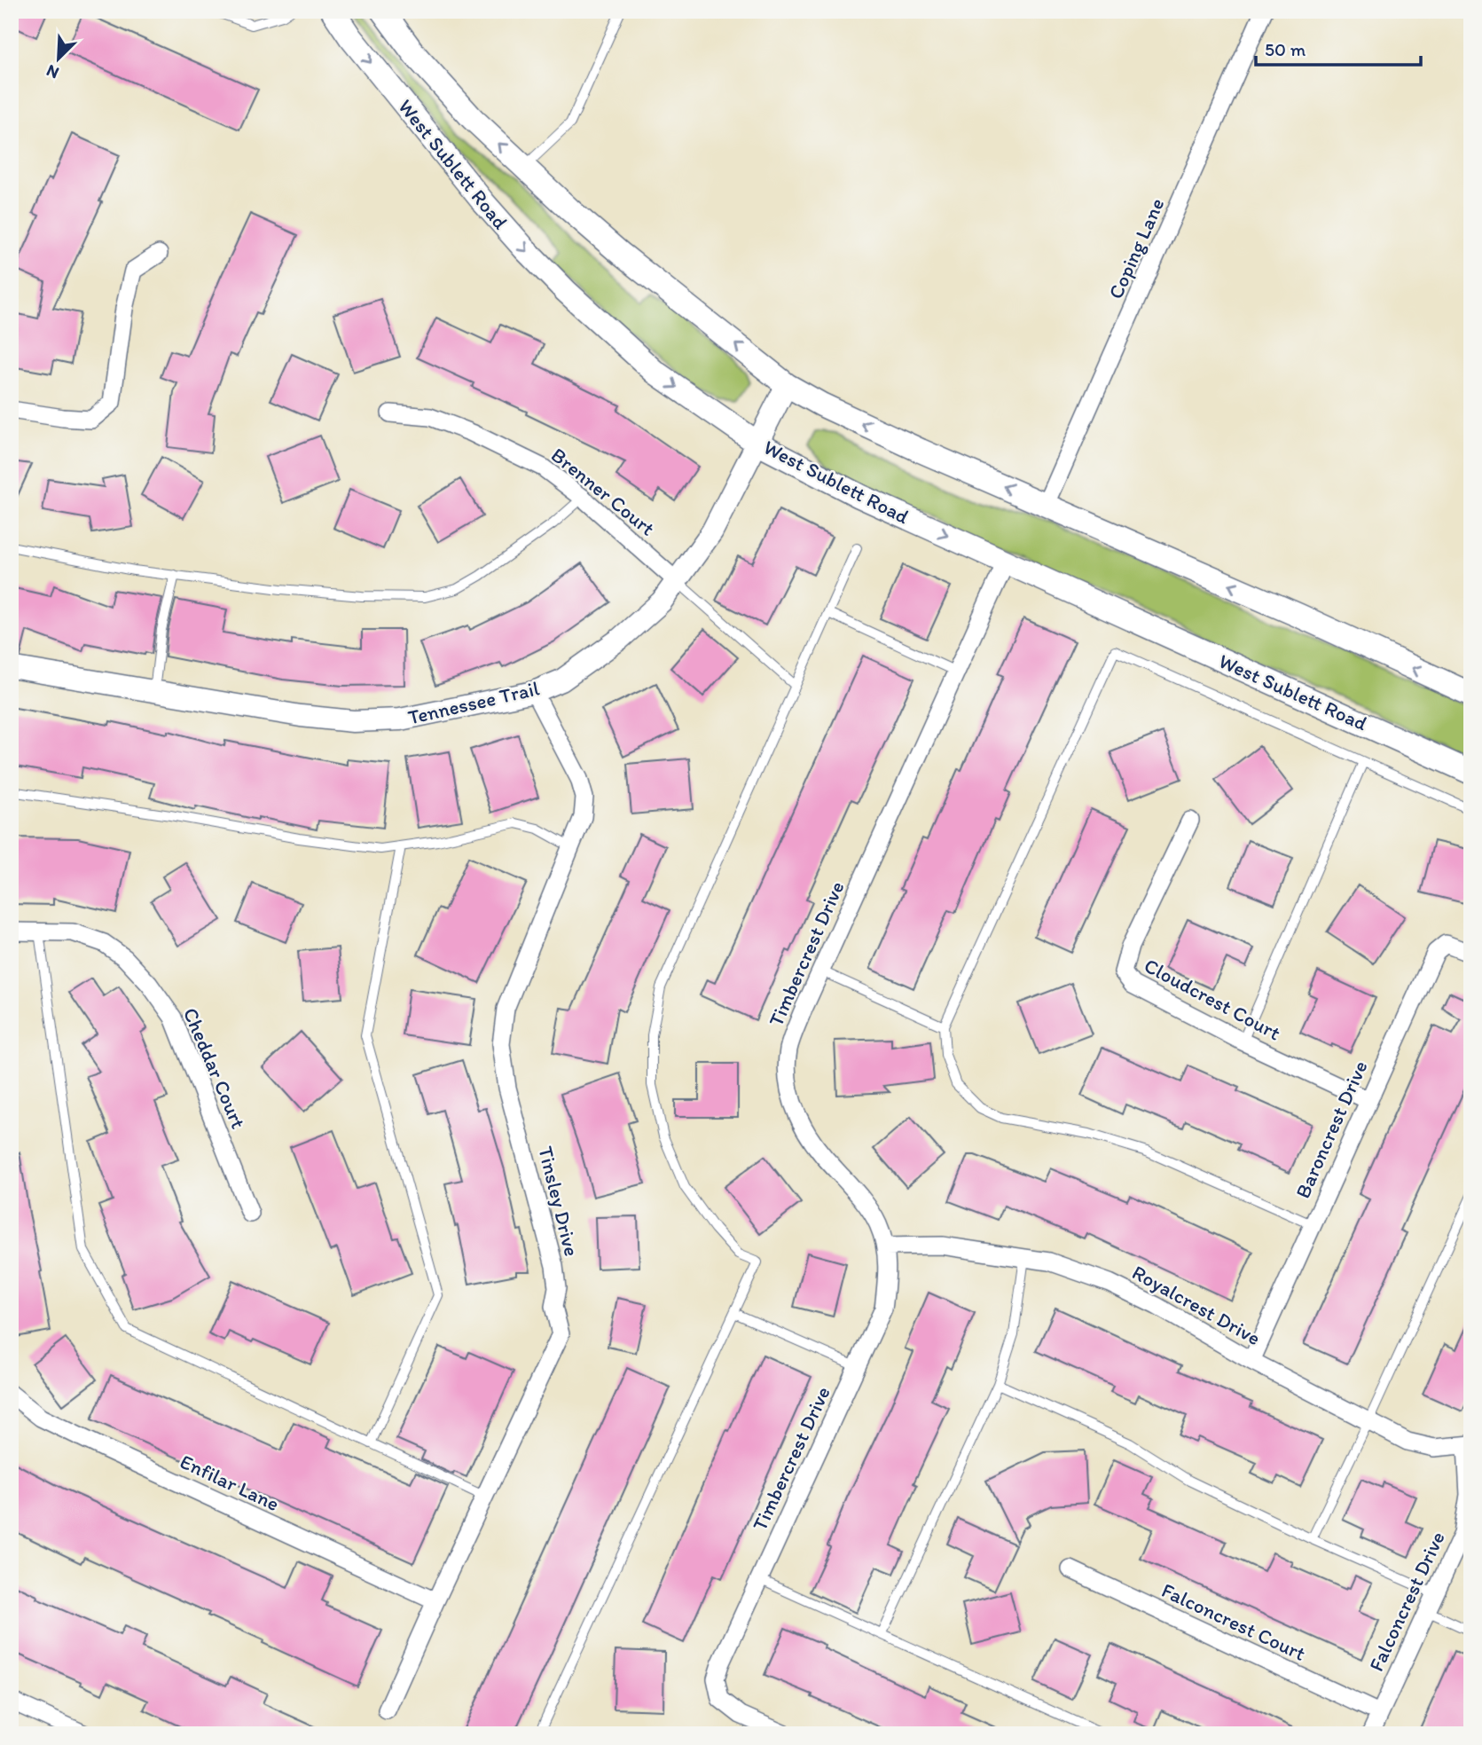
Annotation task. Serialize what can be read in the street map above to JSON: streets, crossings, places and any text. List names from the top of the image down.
{
  "streets": {
    "main road": ["West Sublett Road"],
    "street": [
      "Coping Lane",
      "Brenner Court",
      "Tennessee Trail",
      "Timbercrest Drive",
      "Cloudcrest Court",
      "Cheddar Court",
      "Baroncrest Drive",
      "Tinsley Drive",
      "Royalcrest Drive",
      "Enfilar Lane",
      "Falconcrest Drive",
      "Falconcrest Court"
    ]
  },
  "crossings": [
    ["West Sublett Road", "Coping Lane"],
    ["West Sublett Road", "Tennessee Trail"],
    ["West Sublett Road", "Timbercrest Drive"],
    ["Brenner Court", "Tennessee Trail"],
    ["Tennessee Trail", "Tinsley Drive"],
    ["Timbercrest Drive", "Royalcrest Drive"],
    ["Cloudcrest Court", "Baroncrest Drive"],
    ["Baroncrest Drive", "Royalcrest Drive"],
    ["Tinsley Drive", "Enfilar Lane"],
    ["Royalcrest Drive", "Falconcrest Drive"],
    ["Falconcrest Drive", "Falconcrest Court"]
  ],
  "scale_bar": "50 m",
  "north": "bottom left"
}
